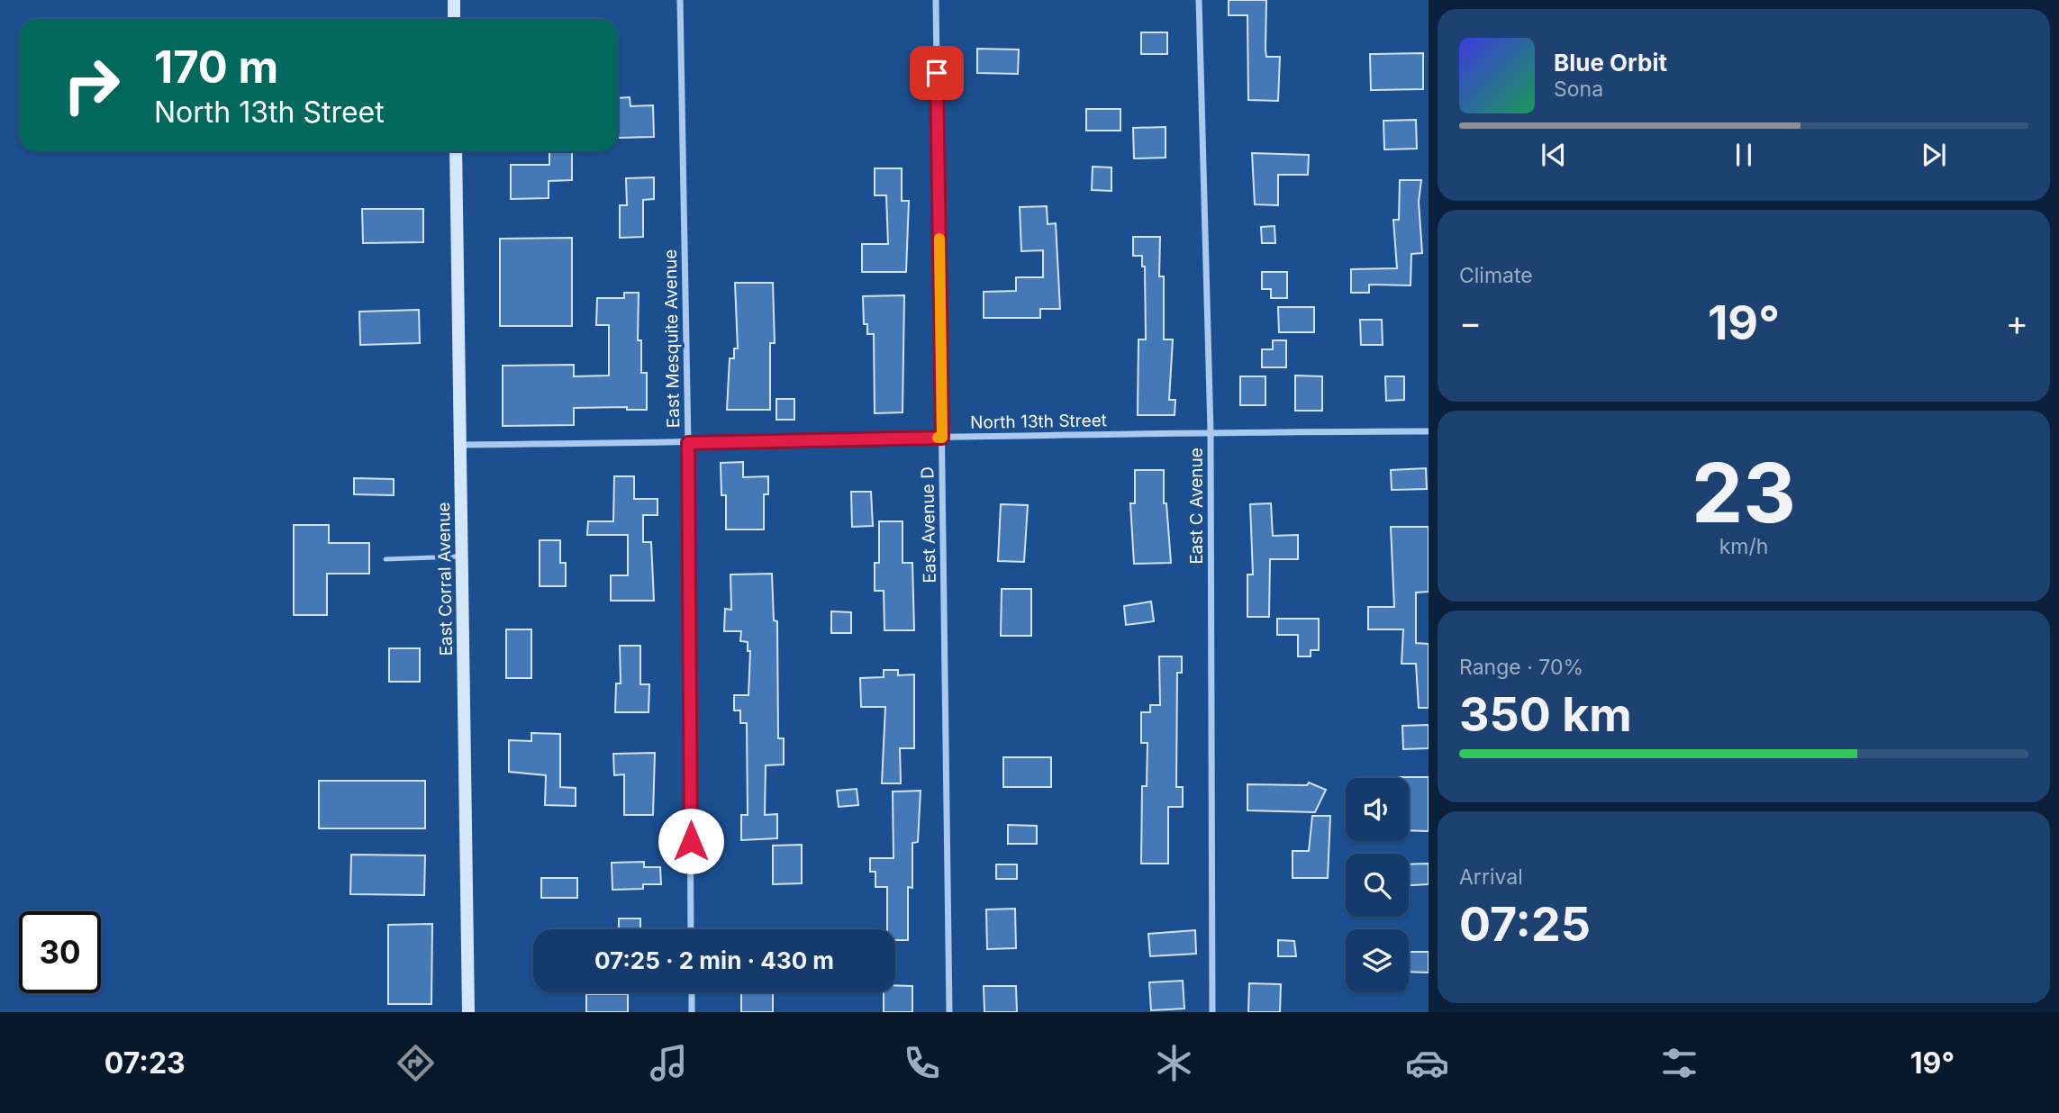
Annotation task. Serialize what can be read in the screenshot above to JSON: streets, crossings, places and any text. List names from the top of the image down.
{
  "streets": {
    "main road": ["East Corral Avenue"],
    "street": [
      "East Mesquite Avenue",
      "North 13th Street",
      "East C Avenue",
      "East Avenue D"
    ]
  },
  "crossings": [
    ["East Mesquite Avenue", "North 13th Street"],
    ["North 13th Street", "East C Avenue"],
    ["North 13th Street", "East Avenue D"],
    ["North 13th Street", "East Corral Avenue"]
  ],
  "page": {
    "turn": ["170 m", "North 13th Street"],
    "song": ["Blue Orbit", "Sona"],
    "tile": [
      "Climate",
      ["23", "km/h"],
      ["Range · 70%", "350 km"],
      ["Arrival", "07:25"]
    ],
    "heat": ["−", "19°", "+"],
    "limit": "30",
    "trip": "07:25 · 2 min · 430 m",
    "tabs": ["07:23", "19°"]
  }
}
